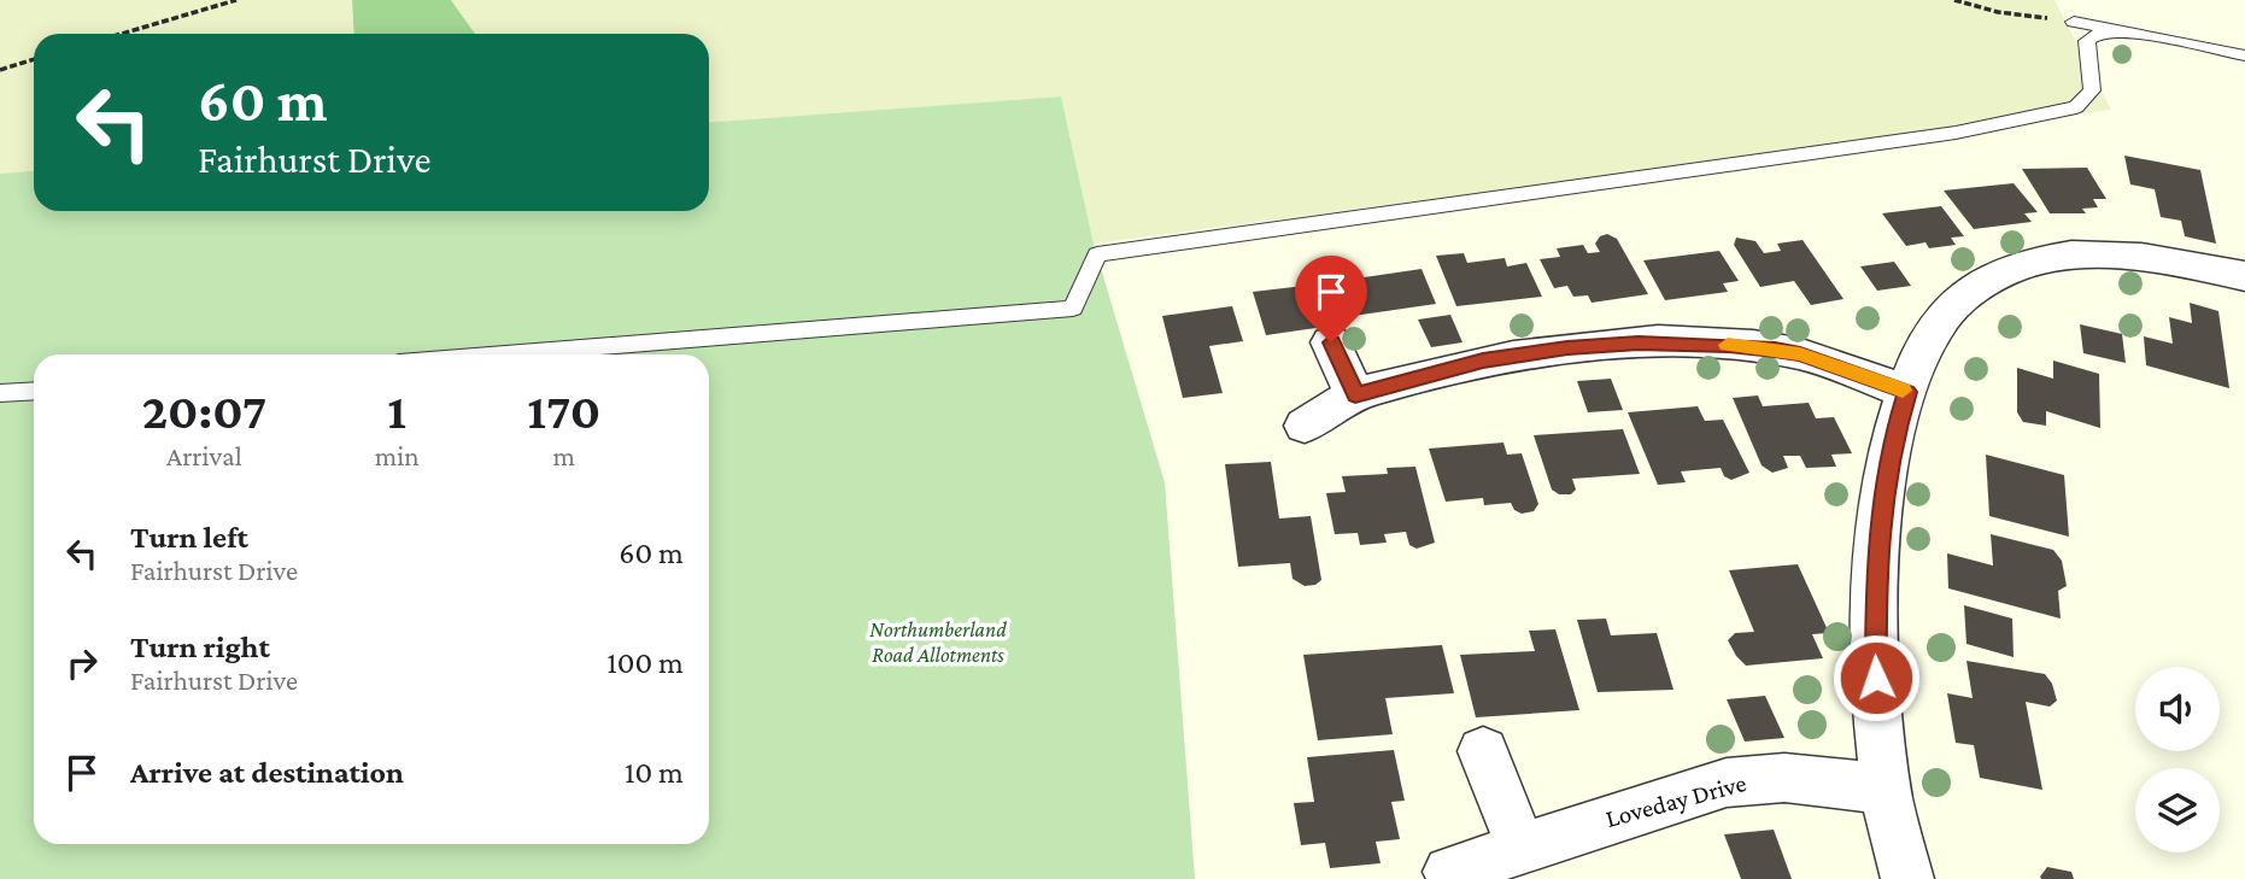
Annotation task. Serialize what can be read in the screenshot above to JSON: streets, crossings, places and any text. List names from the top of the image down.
{
  "streets": {
    "street": ["Loveday Drive"]
  },
  "parks": ["Northumberland Road Allotments"],
  "page": {
    "turn": ["60 m", "Fairhurst Drive"],
    "eta": [
      "20:07",
      "Arrival",
      "1",
      "min",
      "170",
      "m"
    ],
    "list": [
      {
        "name": "Turn left",
        "note": "Fairhurst Drive",
        "value": "60 m"
      },
      {
        "name": "Turn right",
        "note": "Fairhurst Drive",
        "value": "100 m"
      },
      {
        "name": "Arrive at destination",
        "value": "10 m"
      }
    ]
  }
}
